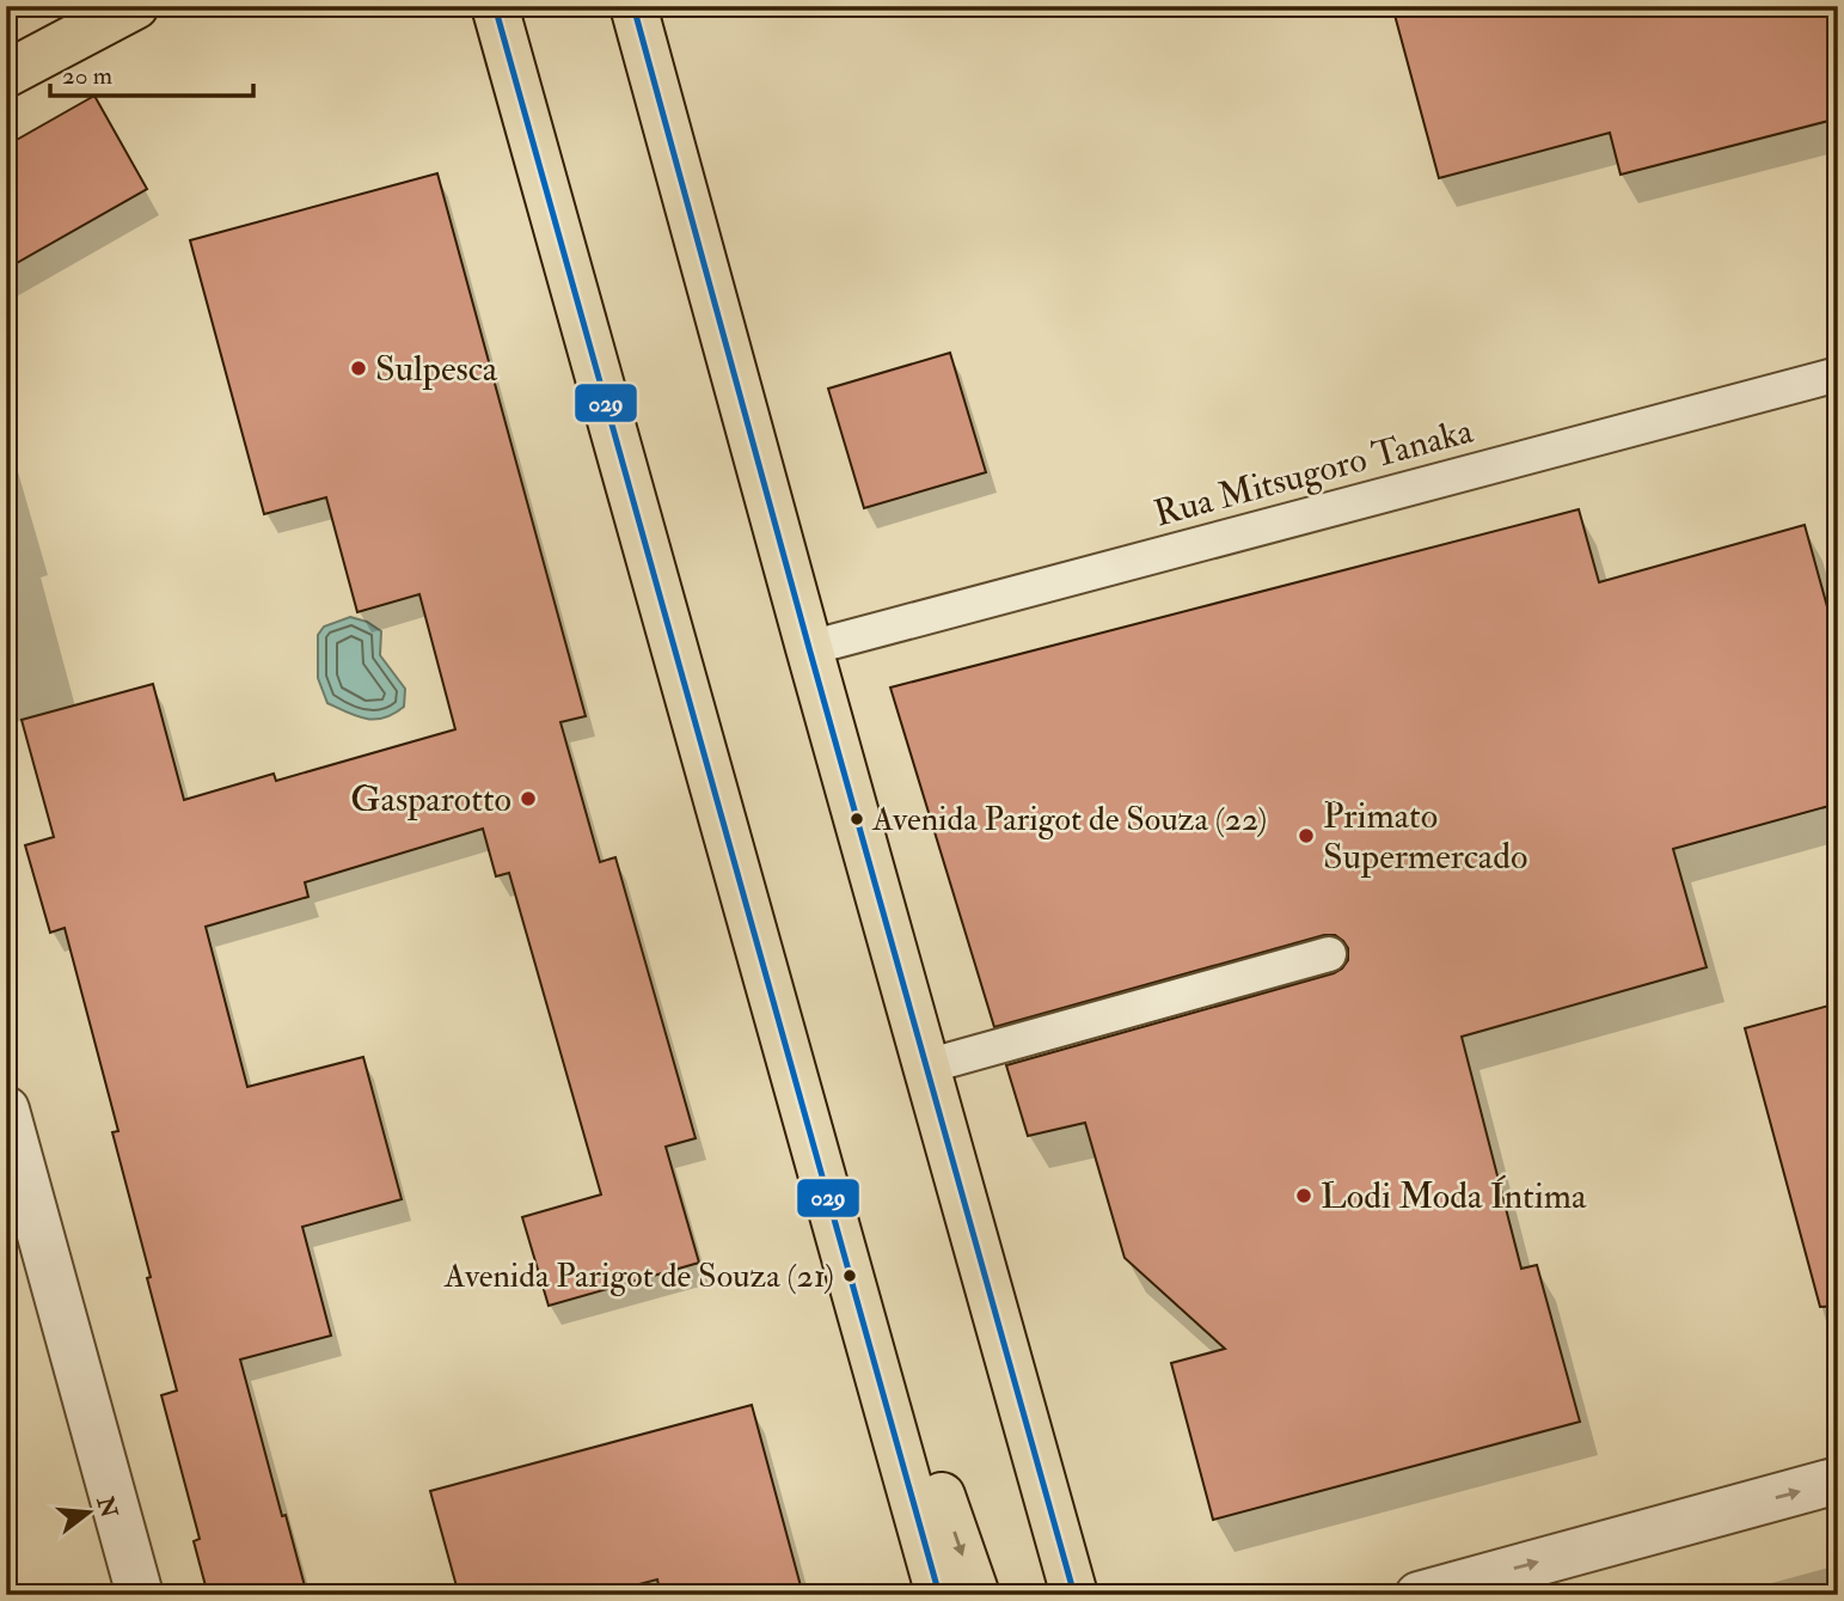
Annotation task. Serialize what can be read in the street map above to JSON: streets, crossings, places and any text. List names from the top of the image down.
{
  "streets": {
    "lane": ["Rua Mitsugoro Tanaka"]
  },
  "places": [
    "Sulpesca",
    "Gasparotto",
    "Avenida Parigot de Souza (22)",
    "Primato Supermercado",
    "Lodi Moda Íntima",
    "Avenida Parigot de Souza (21)"
  ],
  "lines": ["transit line 029"],
  "scale_bar": "20 m",
  "north": "right"
}
